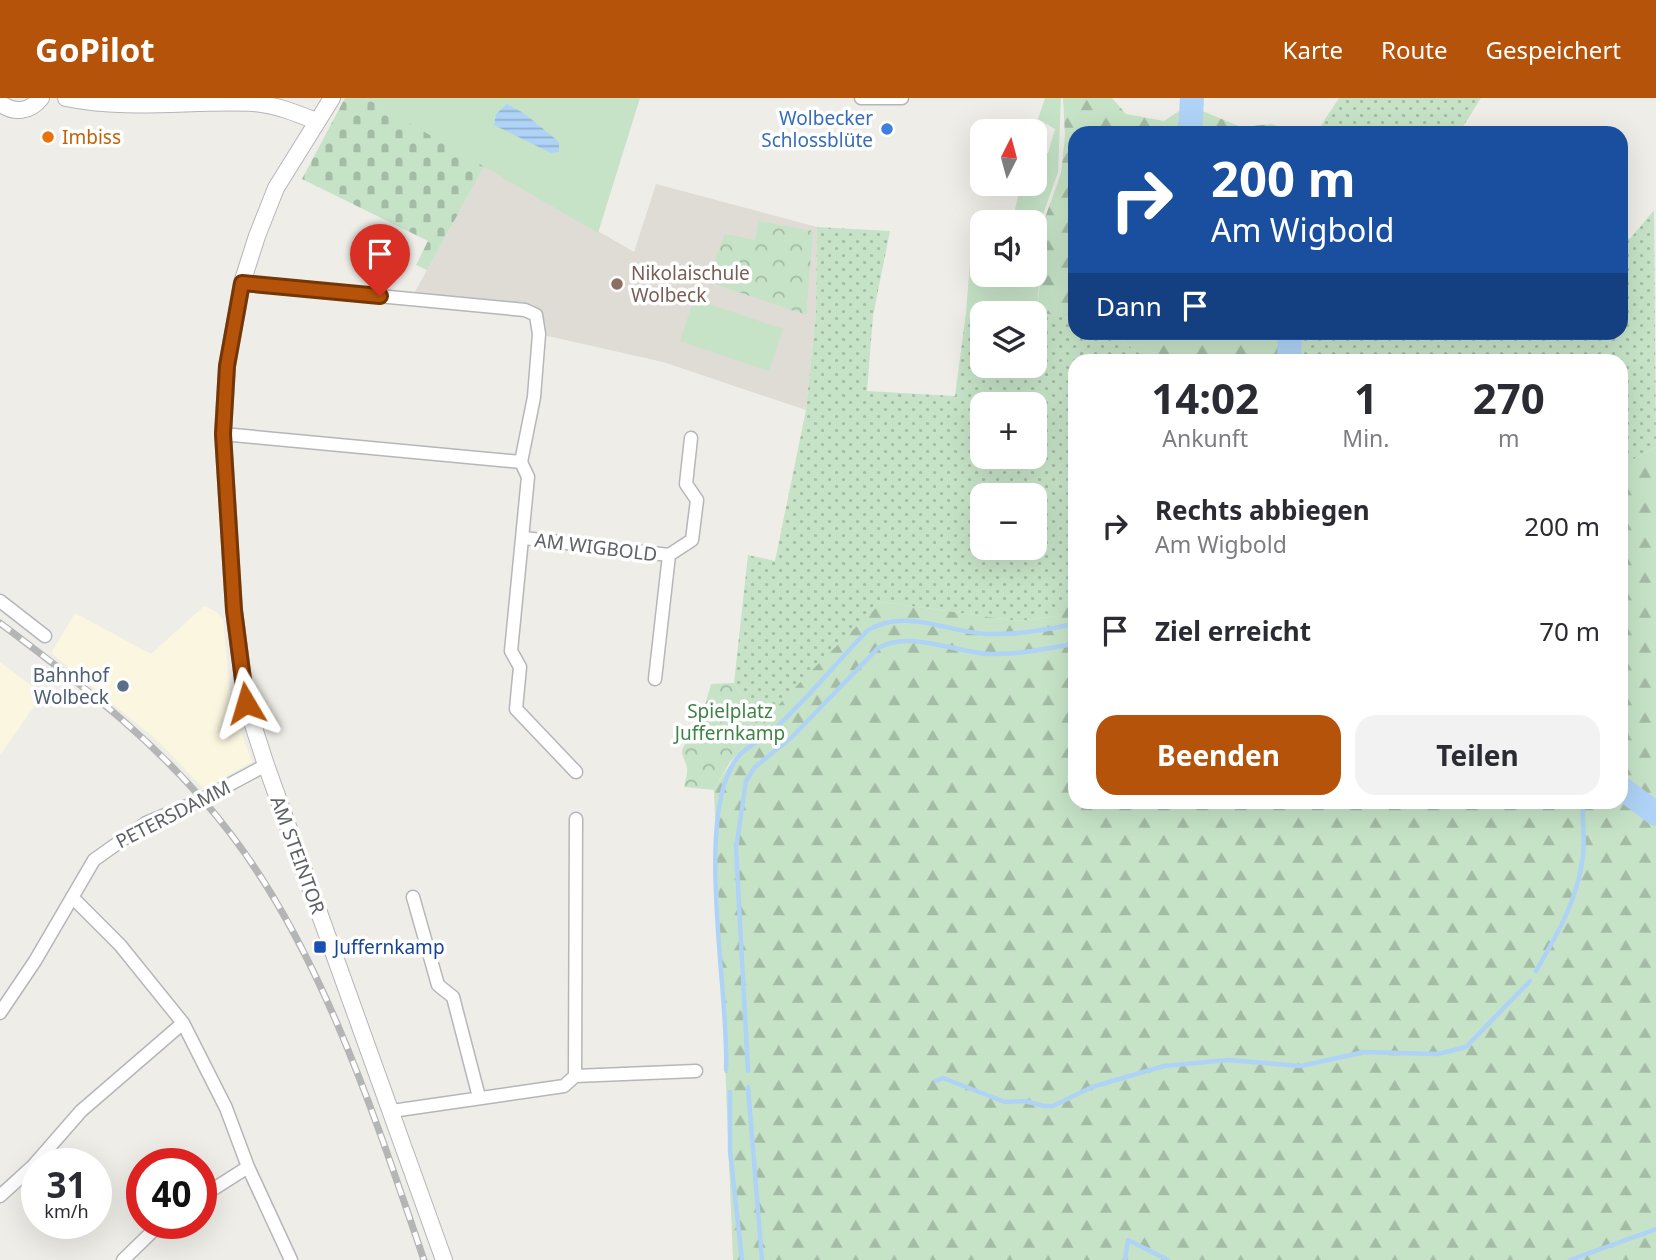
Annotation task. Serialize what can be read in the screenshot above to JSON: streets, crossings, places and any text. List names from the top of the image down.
{
  "streets": {
    "street": ["AM WIGBOLD", "PETERSDAMM", "AM STEINTOR"]
  },
  "crossings": [
    ["AM WIGBOLD", "AM STEINTOR"],
    ["PETERSDAMM", "AM STEINTOR"]
  ],
  "parks": ["Spielplatz Juffernkamp"],
  "places": {
    "other": [
      "Wolbecker Schlossblüte",
      "Imbiss",
      "Nikolaischule Wolbeck",
      "Bahnhof Wolbeck"
    ],
    "transit": ["Juffernkamp"]
  },
  "north": "top",
  "page": {
    "header": "GoPilot",
    "nav": ["Karte", "Route", "Gespeichert"],
    "map_buttons": ["+", "−"],
    "turn": ["200 m", "Am Wigbold"],
    "then": "Dann",
    "eta": [
      "14:02",
      "Ankunft",
      "1",
      "Min.",
      "270",
      "m"
    ],
    "list": [
      {
        "name": "Rechts abbiegen",
        "note": "Am Wigbold",
        "value": "200 m"
      },
      {
        "name": "Ziel erreicht",
        "value": "70 m"
      }
    ],
    "buttons": ["Beenden", "Teilen"],
    "speed": "31 km/h",
    "limit": "40"
  }
}
